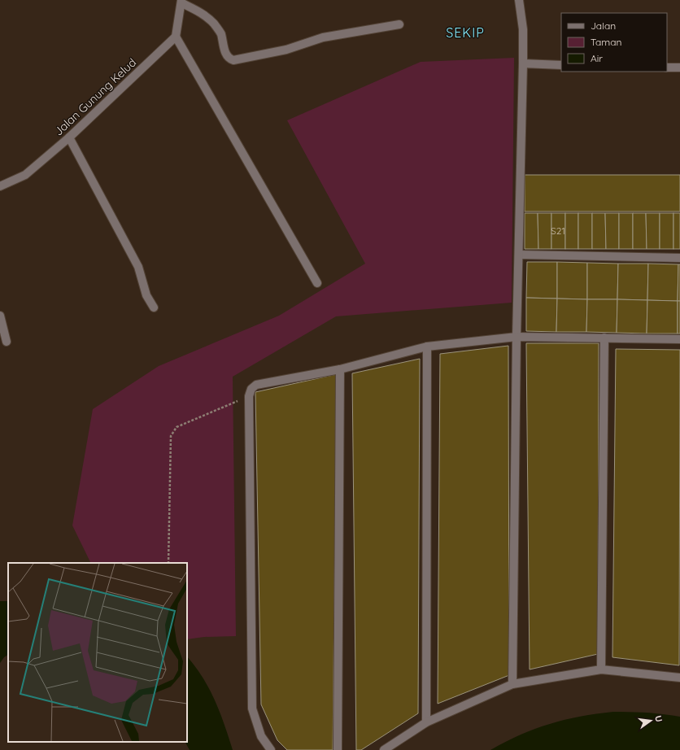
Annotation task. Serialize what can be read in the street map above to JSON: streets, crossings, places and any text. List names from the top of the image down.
{
  "streets": {
    "street": ["Jalan Gunung Kelud"]
  },
  "districts": ["SEKIP"],
  "house_numbers": ["S21"],
  "legend": ["Jalan", "Taman", "Air"],
  "north": "right"
}
